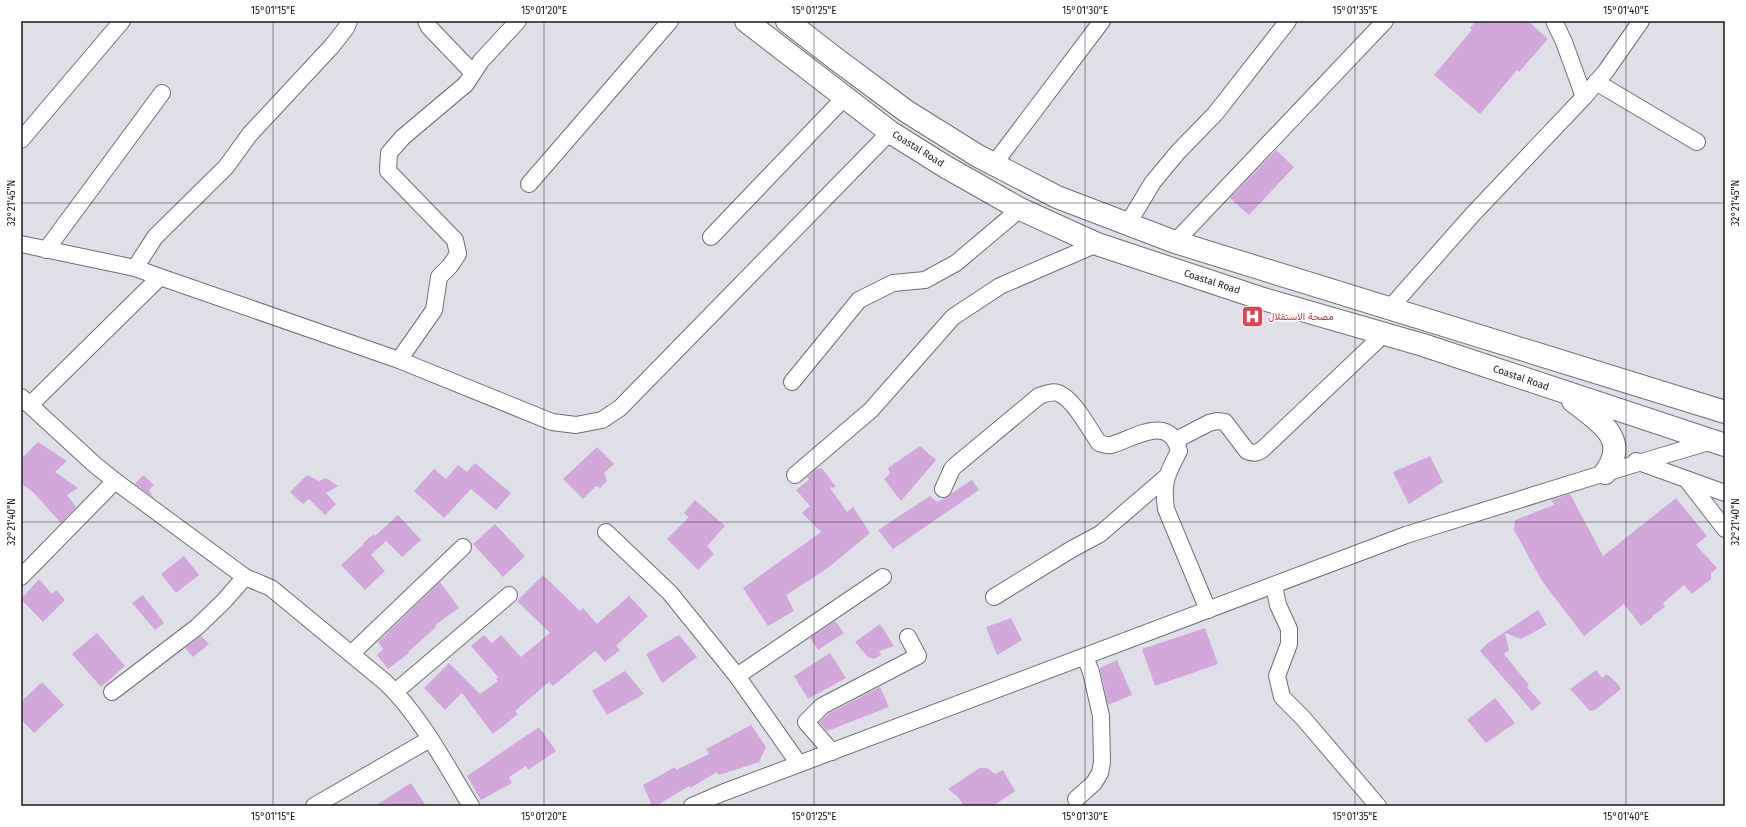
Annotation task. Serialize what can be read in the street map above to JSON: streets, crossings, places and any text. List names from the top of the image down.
{
  "streets": {
    "highway": ["Coastal Road"]
  },
  "places": {
    "hospital": ["مصحة الاستقلال"]
  },
  "coordinates": [
    "15°01'15\"E",
    "15°01'20\"E",
    "15°01'25\"E",
    "15°01'30\"E",
    "15°01'35\"E",
    "15°01'40\"E",
    "32°21'45\"N",
    "32°21'40\"N"
  ]
}
